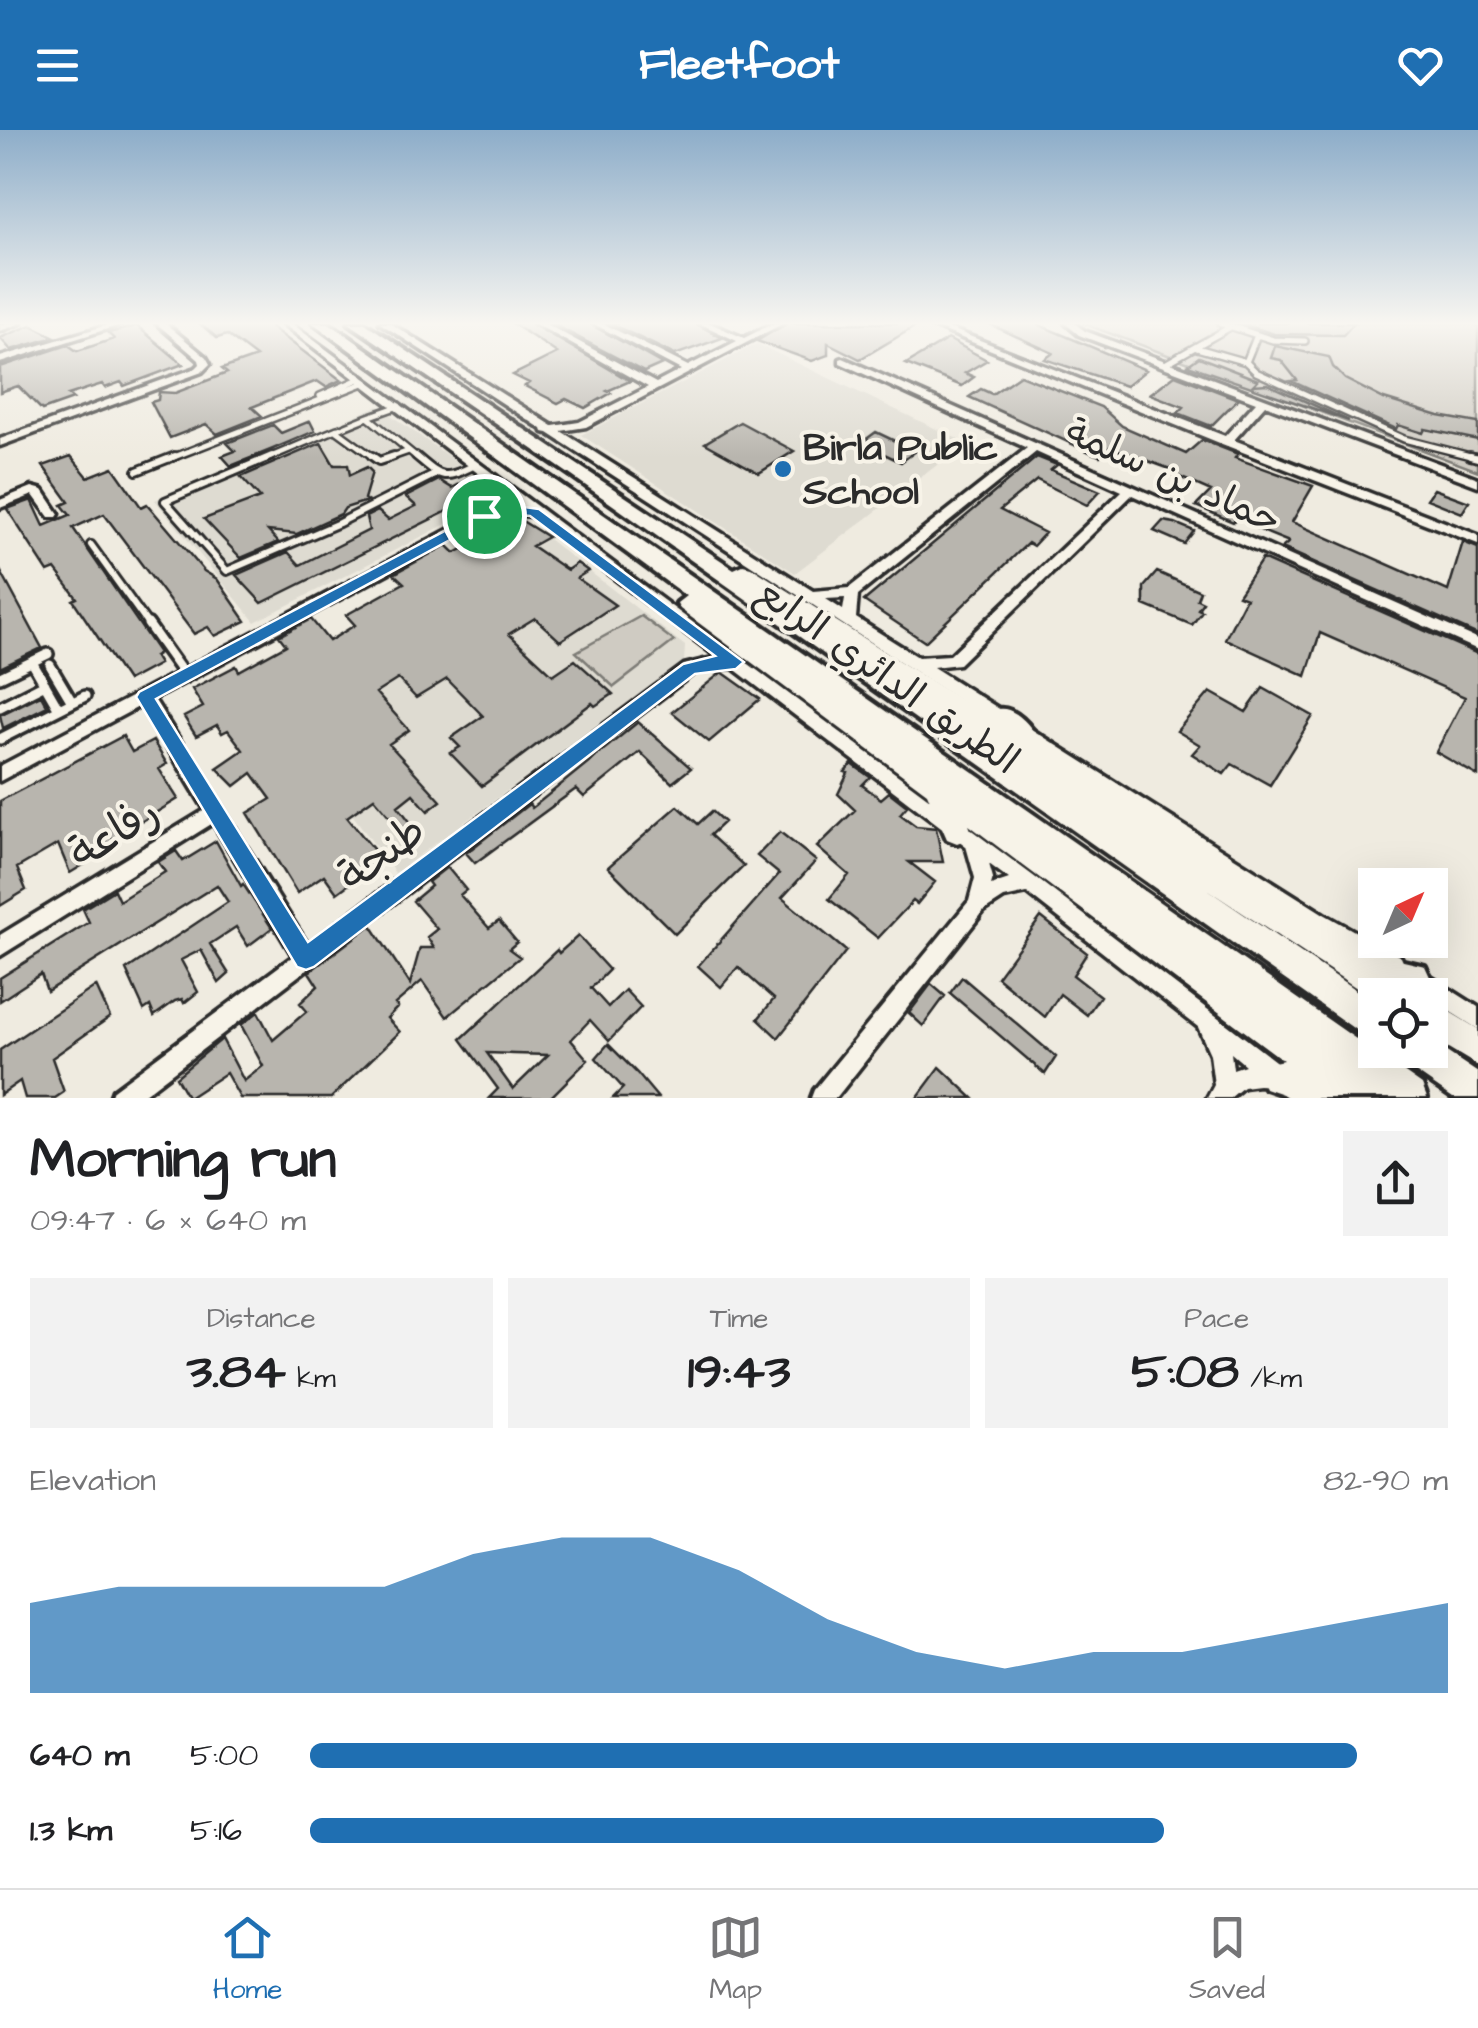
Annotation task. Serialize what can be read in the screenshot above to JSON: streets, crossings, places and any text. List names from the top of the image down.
{
  "streets": {
    "main road": ["الطريق الدائري الرابع"],
    "street": ["حماد بن سلمة", "رفاعة", "طنجة"]
  },
  "crossings": [
    ["الطريق الدائري الرابع", "طنجة"]
  ],
  "places": ["Birla Public School"],
  "north": "top right",
  "page": {
    "header": "Fleetfoot",
    "heading": ["Morning run", "09:47 · 6 × 640 m"],
    "stats": [
      ["Distance", "3.84 km"],
      ["Time", "19:43"],
      ["Pace", "5:08 /km"]
    ],
    "chart": ["Elevation", "82–90 m"],
    "list": [
      {
        "name": "640 m",
        "note": "5:00"
      },
      {
        "name": "1.3 km",
        "note": "5:16"
      }
    ],
    "tabs": ["Home", "Map", "Saved"]
  }
}
